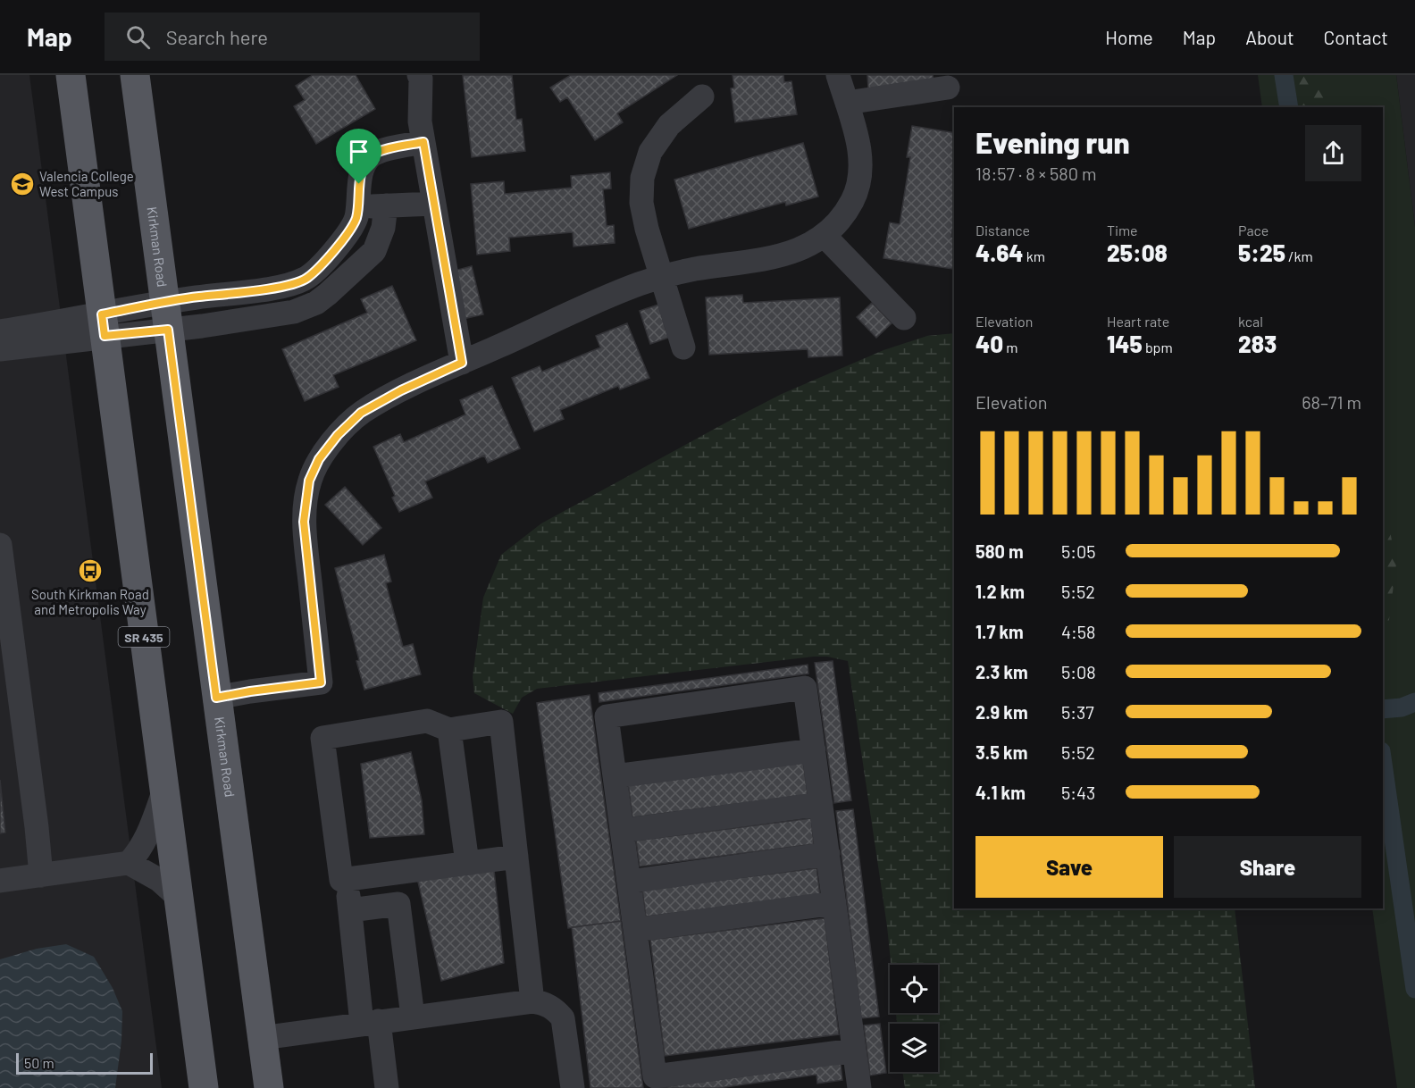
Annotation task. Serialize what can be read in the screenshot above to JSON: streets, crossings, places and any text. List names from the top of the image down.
{
  "streets": {
    "main road": ["Kirkman Road", "SR 435"]
  },
  "places": {
    "school or university": ["Valencia College West Campus"],
    "bus stop": ["South Kirkman Road and Metropolis Way"]
  },
  "scale_bar": "50 m",
  "page": {
    "header": "Map",
    "search": "Search here",
    "nav": [
      "Home",
      "Map",
      "About",
      "Contact"
    ],
    "heading": ["Evening run", "18:57 · 8 × 580 m"],
    "stats": [
      ["Distance", "4.64 km"],
      ["Time", "25:08"],
      ["Pace", "5:25 /km"],
      ["Elevation", "40 m"],
      ["Heart rate", "145 bpm"],
      ["kcal", "283"]
    ],
    "chart": ["Elevation", "68–71 m"],
    "list": [
      {
        "name": "580 m",
        "note": "5:05"
      },
      {
        "name": "1.2 km",
        "note": "5:52"
      },
      {
        "name": "1.7 km",
        "note": "4:58"
      },
      {
        "name": "2.3 km",
        "note": "5:08"
      },
      {
        "name": "2.9 km",
        "note": "5:37"
      },
      {
        "name": "3.5 km",
        "note": "5:52"
      },
      {
        "name": "4.1 km",
        "note": "5:43"
      }
    ],
    "buttons": ["Save", "Share"],
    "scale": "50 m"
  }
}
